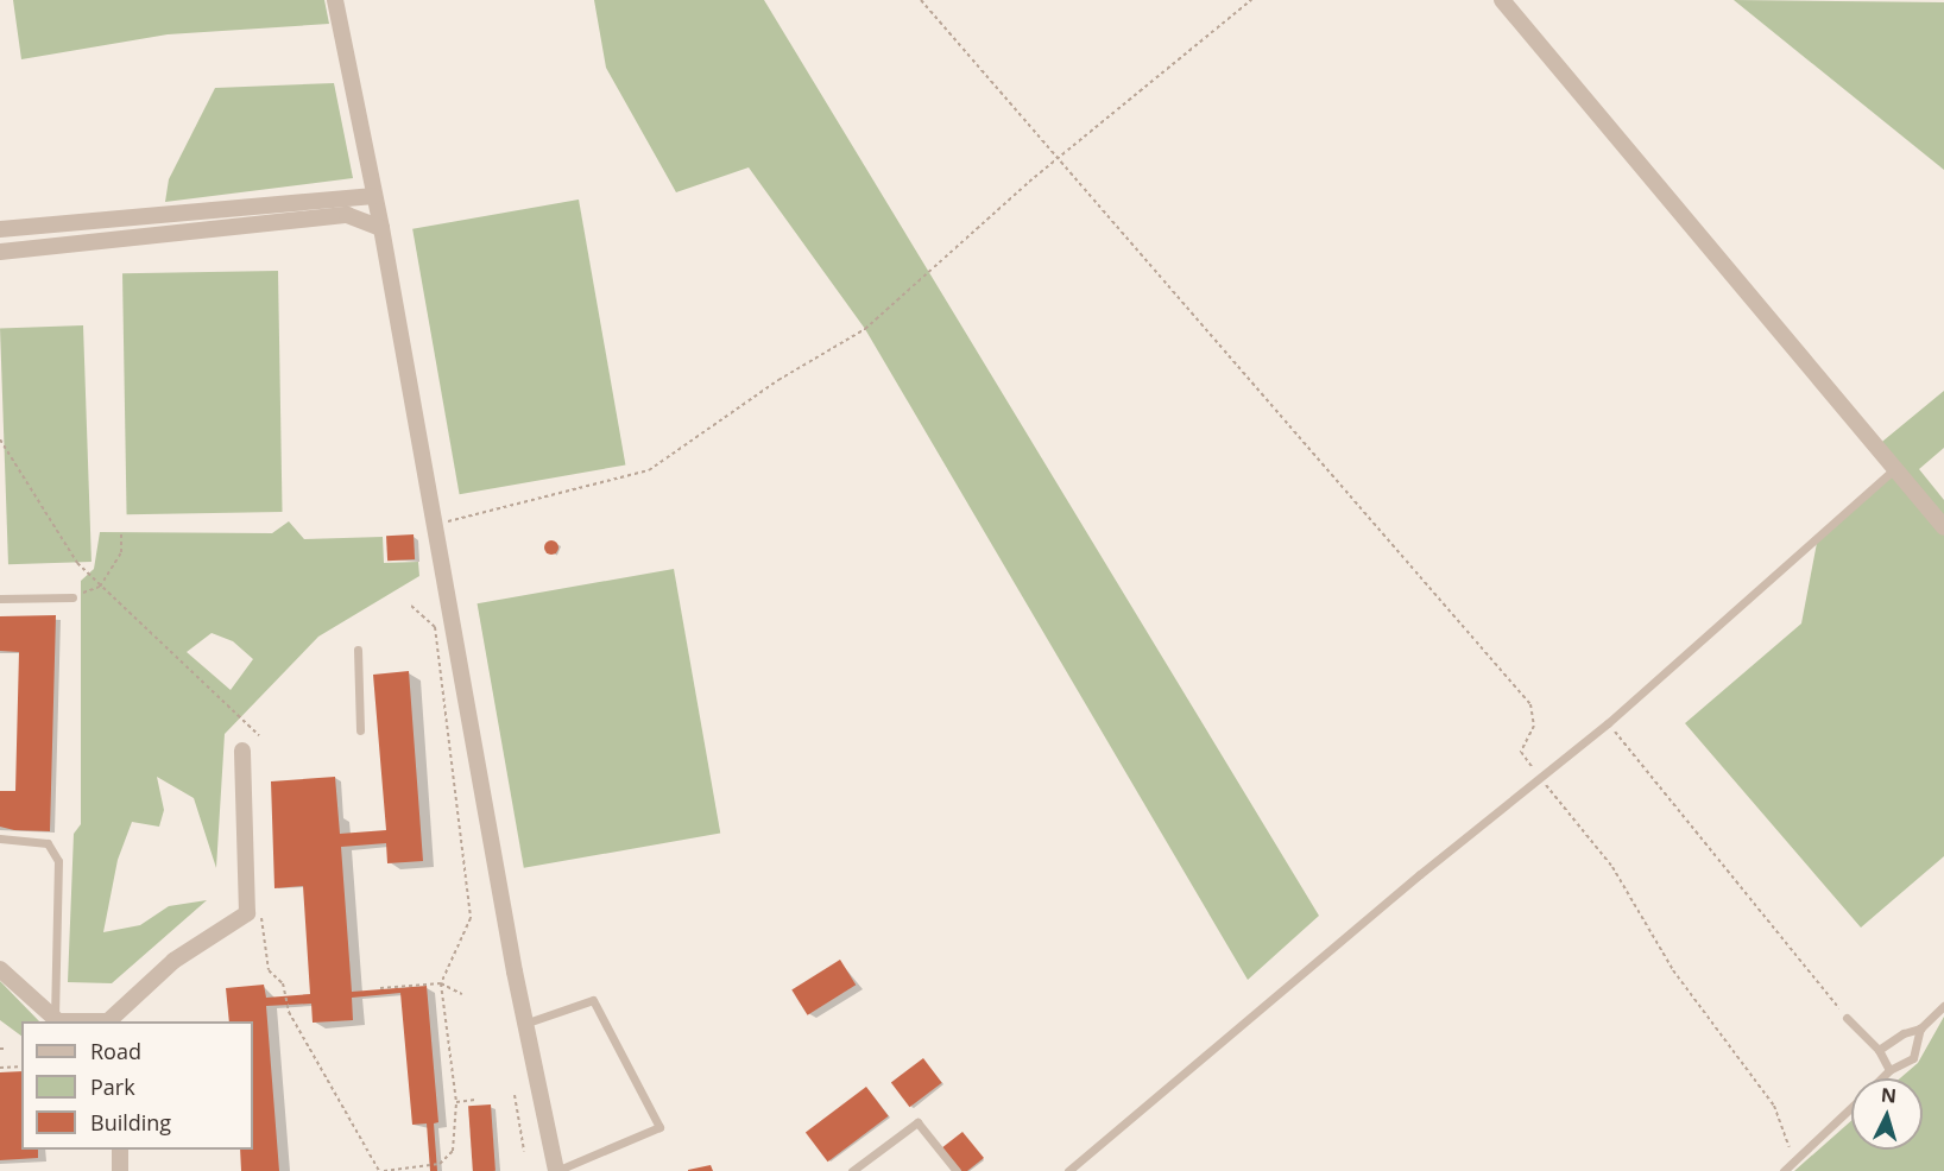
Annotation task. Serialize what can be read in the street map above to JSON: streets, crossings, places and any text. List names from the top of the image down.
{
  "legend": ["Road", "Park", "Building"],
  "north": "top"
}
